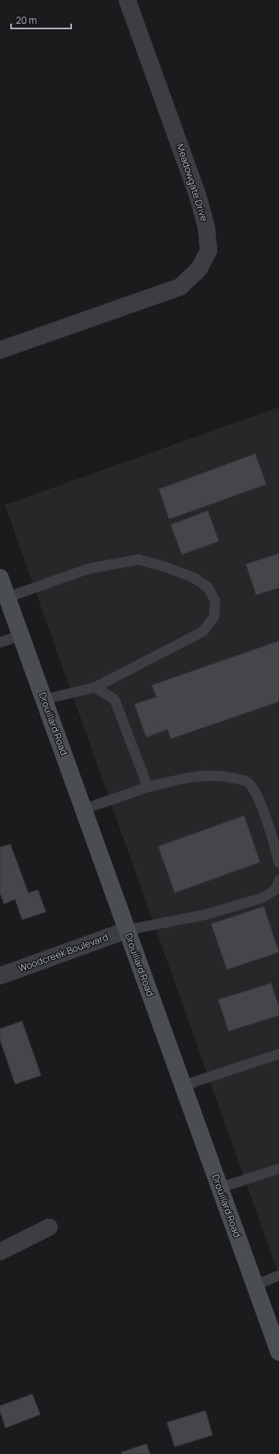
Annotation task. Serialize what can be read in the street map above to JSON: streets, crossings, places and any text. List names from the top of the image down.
{
  "streets": {
    "street": ["Meadowgate Drive", "Drouillard Road", "Woodcreek Boulevard"]
  },
  "crossings": [
    ["Drouillard Road", "Woodcreek Boulevard"]
  ],
  "scale_bar": "20 m"
}
